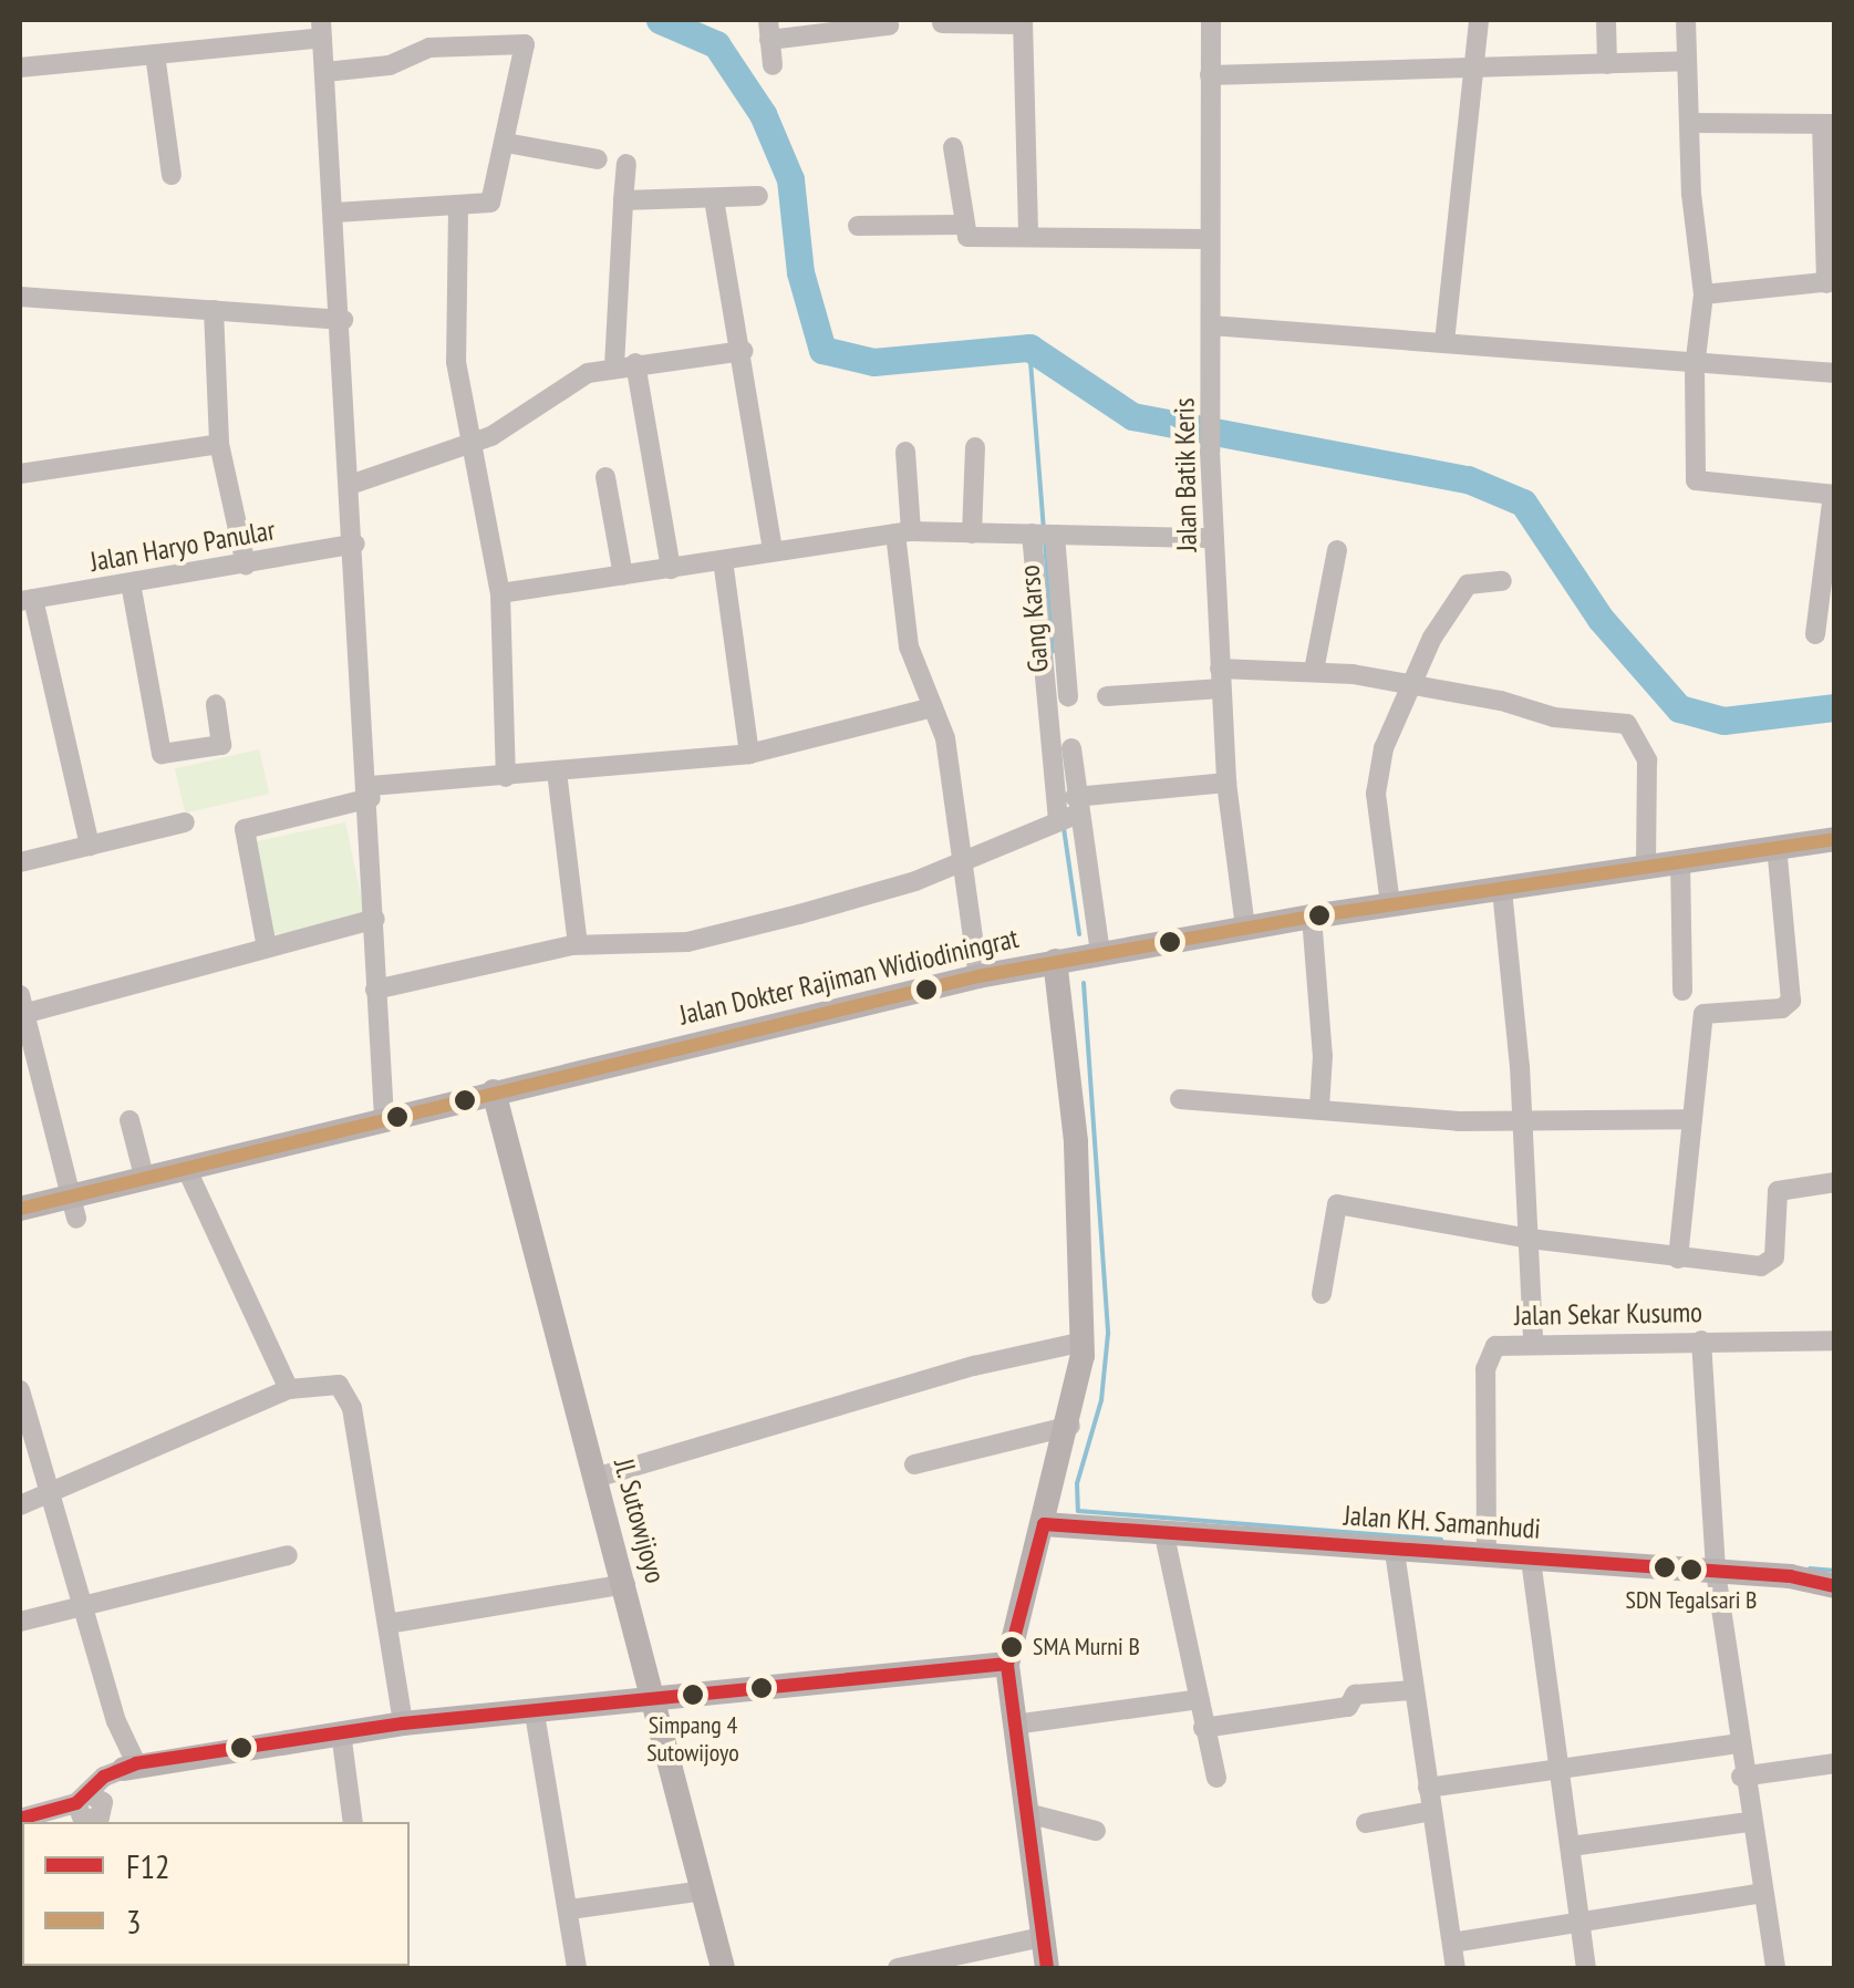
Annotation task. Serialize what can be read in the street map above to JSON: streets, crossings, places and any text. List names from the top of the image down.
{
  "streets": {
    "main road": ["Jalan Dokter Rajiman Widiodiningrat", "Jl. Sutowijoyo", "Jalan KH. Samanhudi"],
    "street": [
      "Jalan Batik Keris",
      "Jalan Haryo Panular",
      "Gang Karso",
      "Jalan Sekar Kusumo"
    ]
  },
  "crossings": [
    ["Jalan Batik Keris", "Jalan Dokter Rajiman Widiodiningrat"],
    ["Jalan Dokter Rajiman Widiodiningrat", "Jl. Sutowijoyo"],
    ["Jalan Sekar Kusumo", "Jalan KH. Samanhudi"]
  ],
  "places": ["SDN Tegalsari B", "SMA Murni B", "Simpang 4 Sutowijoyo"],
  "lines": ["transit line 3", "transit line F12"],
  "legend": ["F12", "3"]
}
